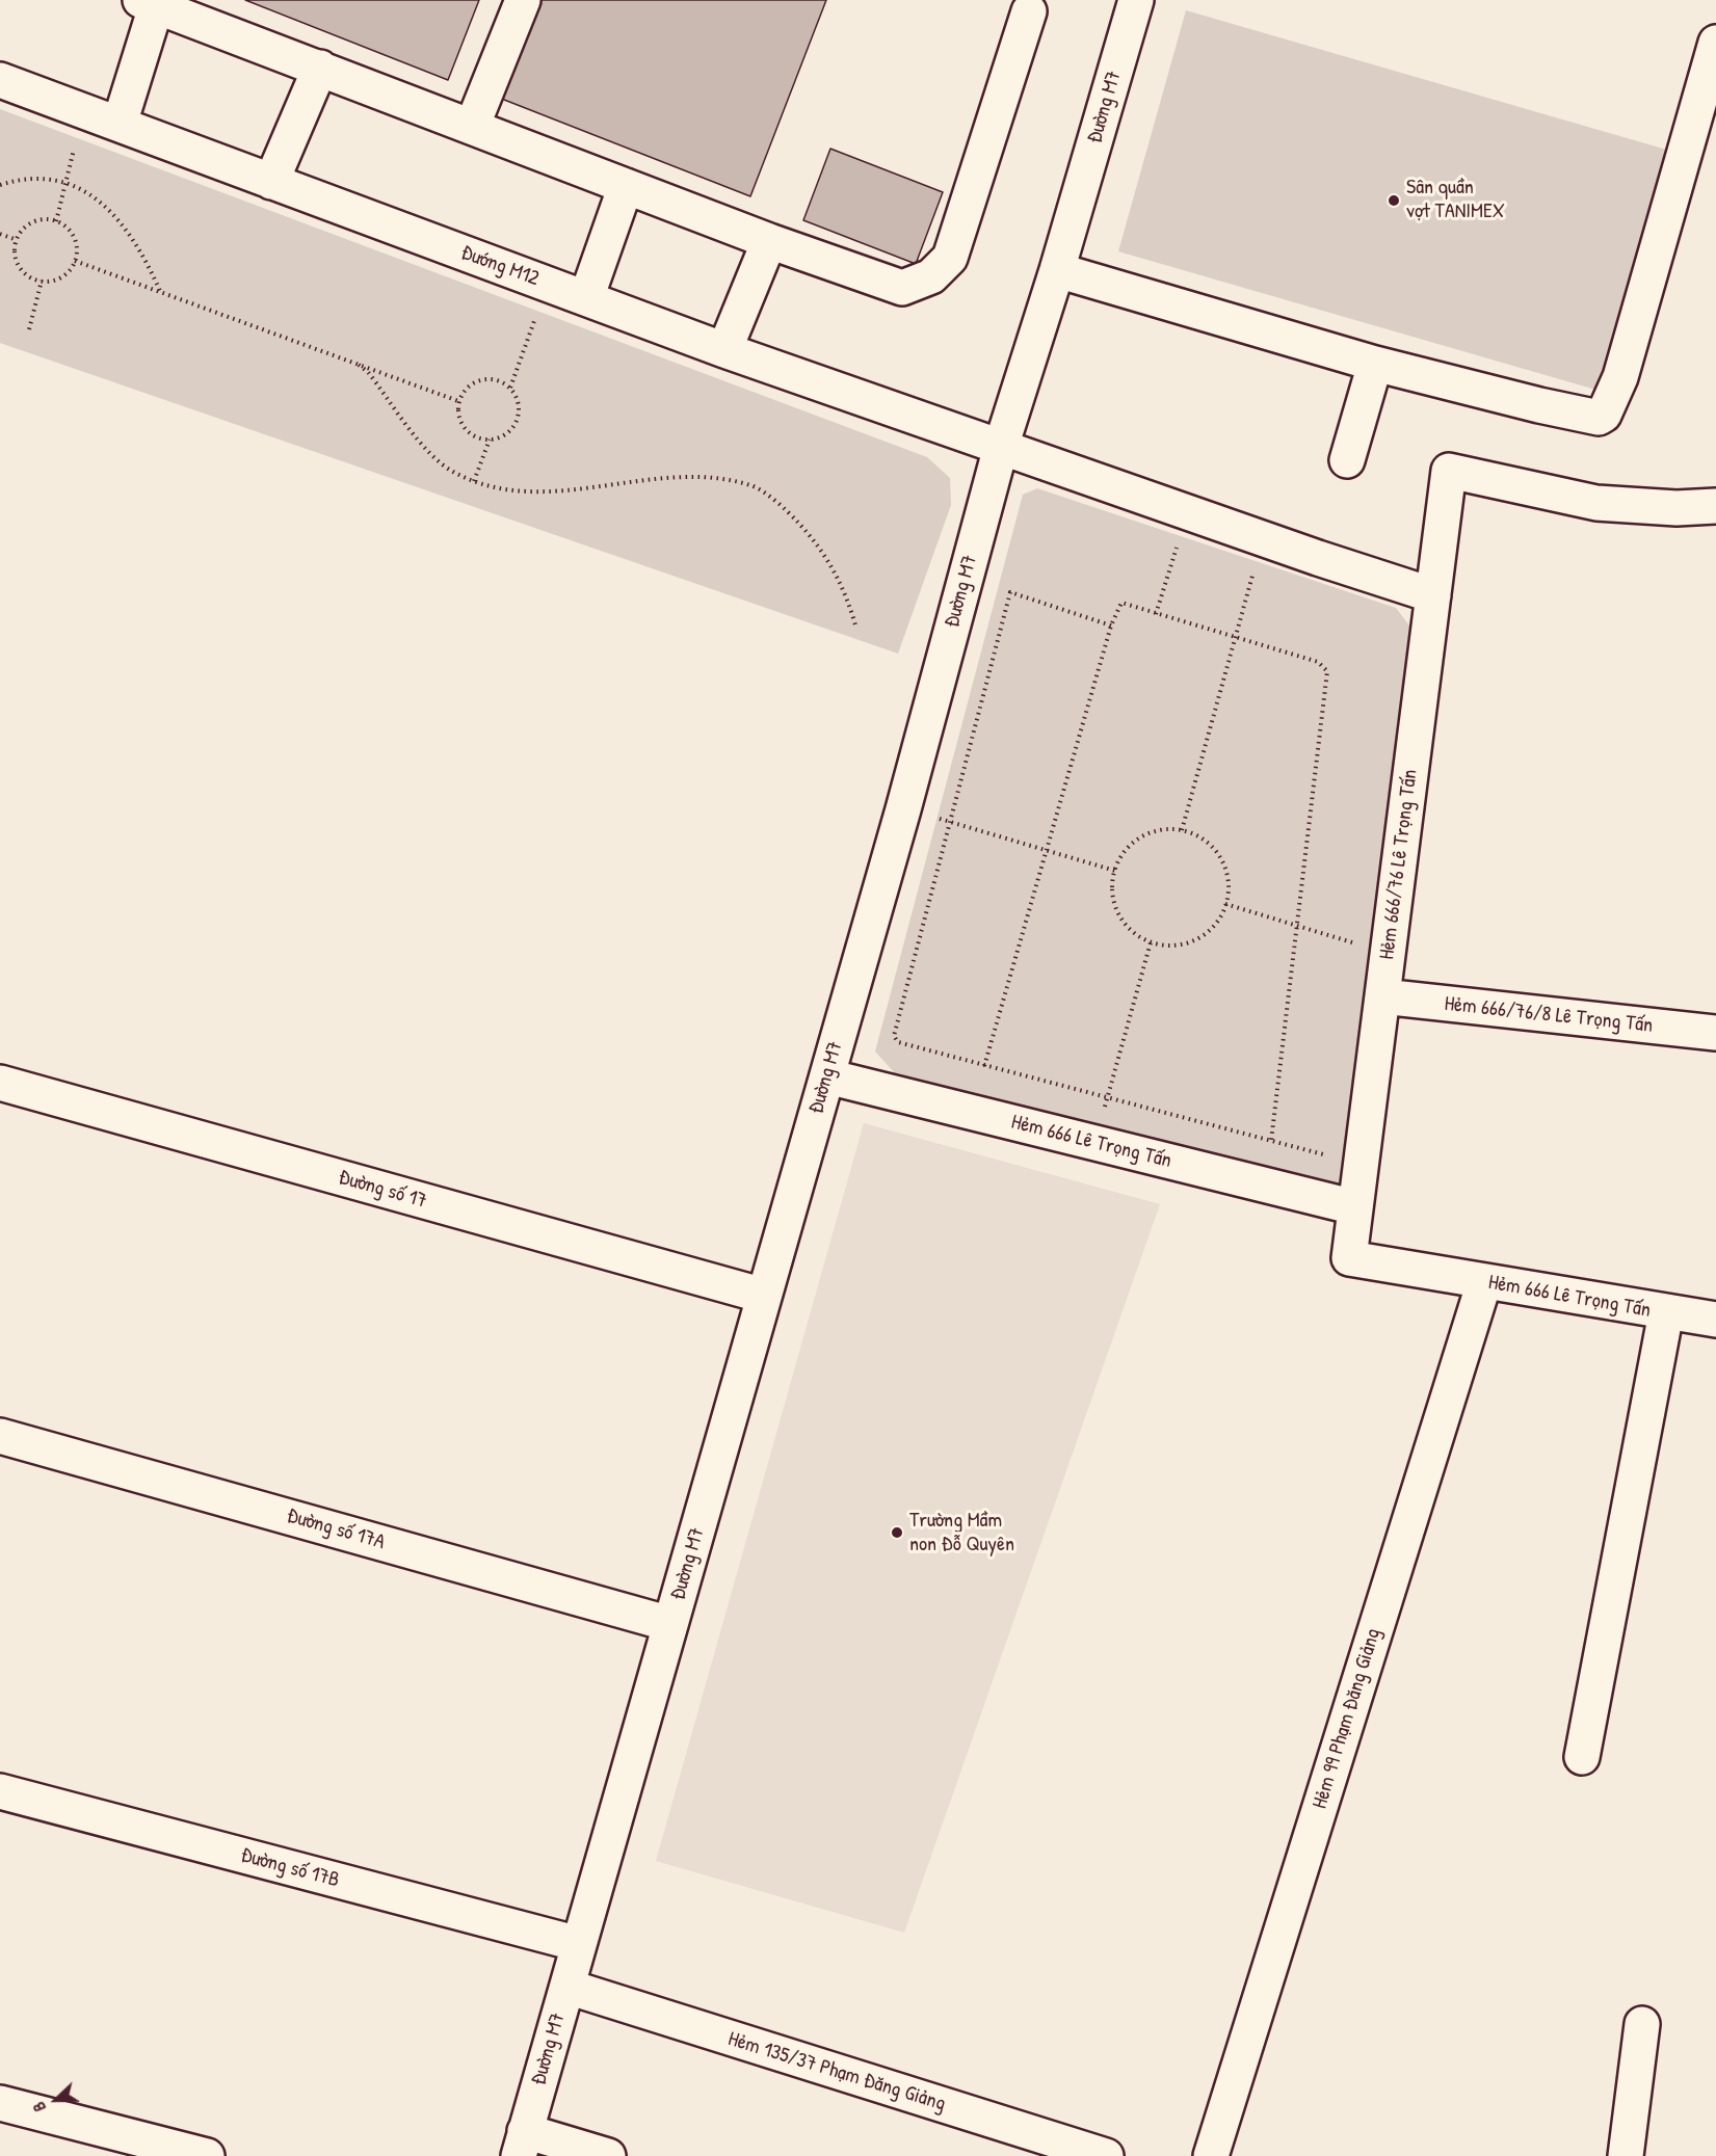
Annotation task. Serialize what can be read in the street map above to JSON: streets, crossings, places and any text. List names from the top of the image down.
{
  "streets": {
    "street": [
      "Đường M7",
      "Đướng M12",
      "Hẻm 666/76 Lê Trọng Tấn",
      "Hẻm 666/76/8 Lê Trọng Tấn",
      "Hẻm 666 Lê Trọng Tấn",
      "Đường số 17",
      "Đường số 17A",
      "Hẻm 99 Phạm Đăng Giảng",
      "Đường số 17B",
      "Hẻm 135/37 Phạm Đăng Giảng"
    ]
  },
  "crossings": [
    ["Đường M7", "Đướng M12"],
    ["Đường M7", "Hẻm 666 Lê Trọng Tấn"],
    ["Đường M7", "Đường số 17"],
    ["Đường M7", "Đường số 17A"],
    ["Đường M7", "Đường số 17B"],
    ["Đường M7", "Hẻm 135/37 Phạm Đăng Giảng"],
    ["Đướng M12", "Hẻm 666/76 Lê Trọng Tấn"],
    ["Hẻm 666/76 Lê Trọng Tấn", "Hẻm 666/76/8 Lê Trọng Tấn"],
    ["Hẻm 666/76 Lê Trọng Tấn", "Hẻm 666 Lê Trọng Tấn"],
    ["Hẻm 666 Lê Trọng Tấn", "Hẻm 99 Phạm Đăng Giảng"]
  ],
  "places": ["Sân quần vợt TANIMEX", "Trường Mầm non Đỗ Quyên"],
  "north": "left"
}
